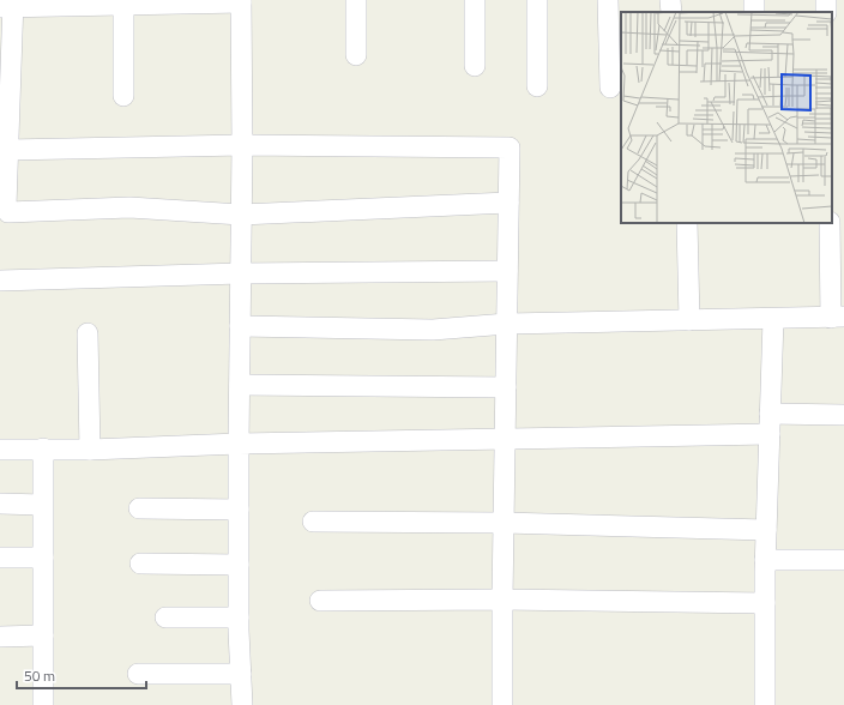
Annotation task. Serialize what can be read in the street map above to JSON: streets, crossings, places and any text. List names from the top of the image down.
{
  "scale_bar": "50 m"
}
